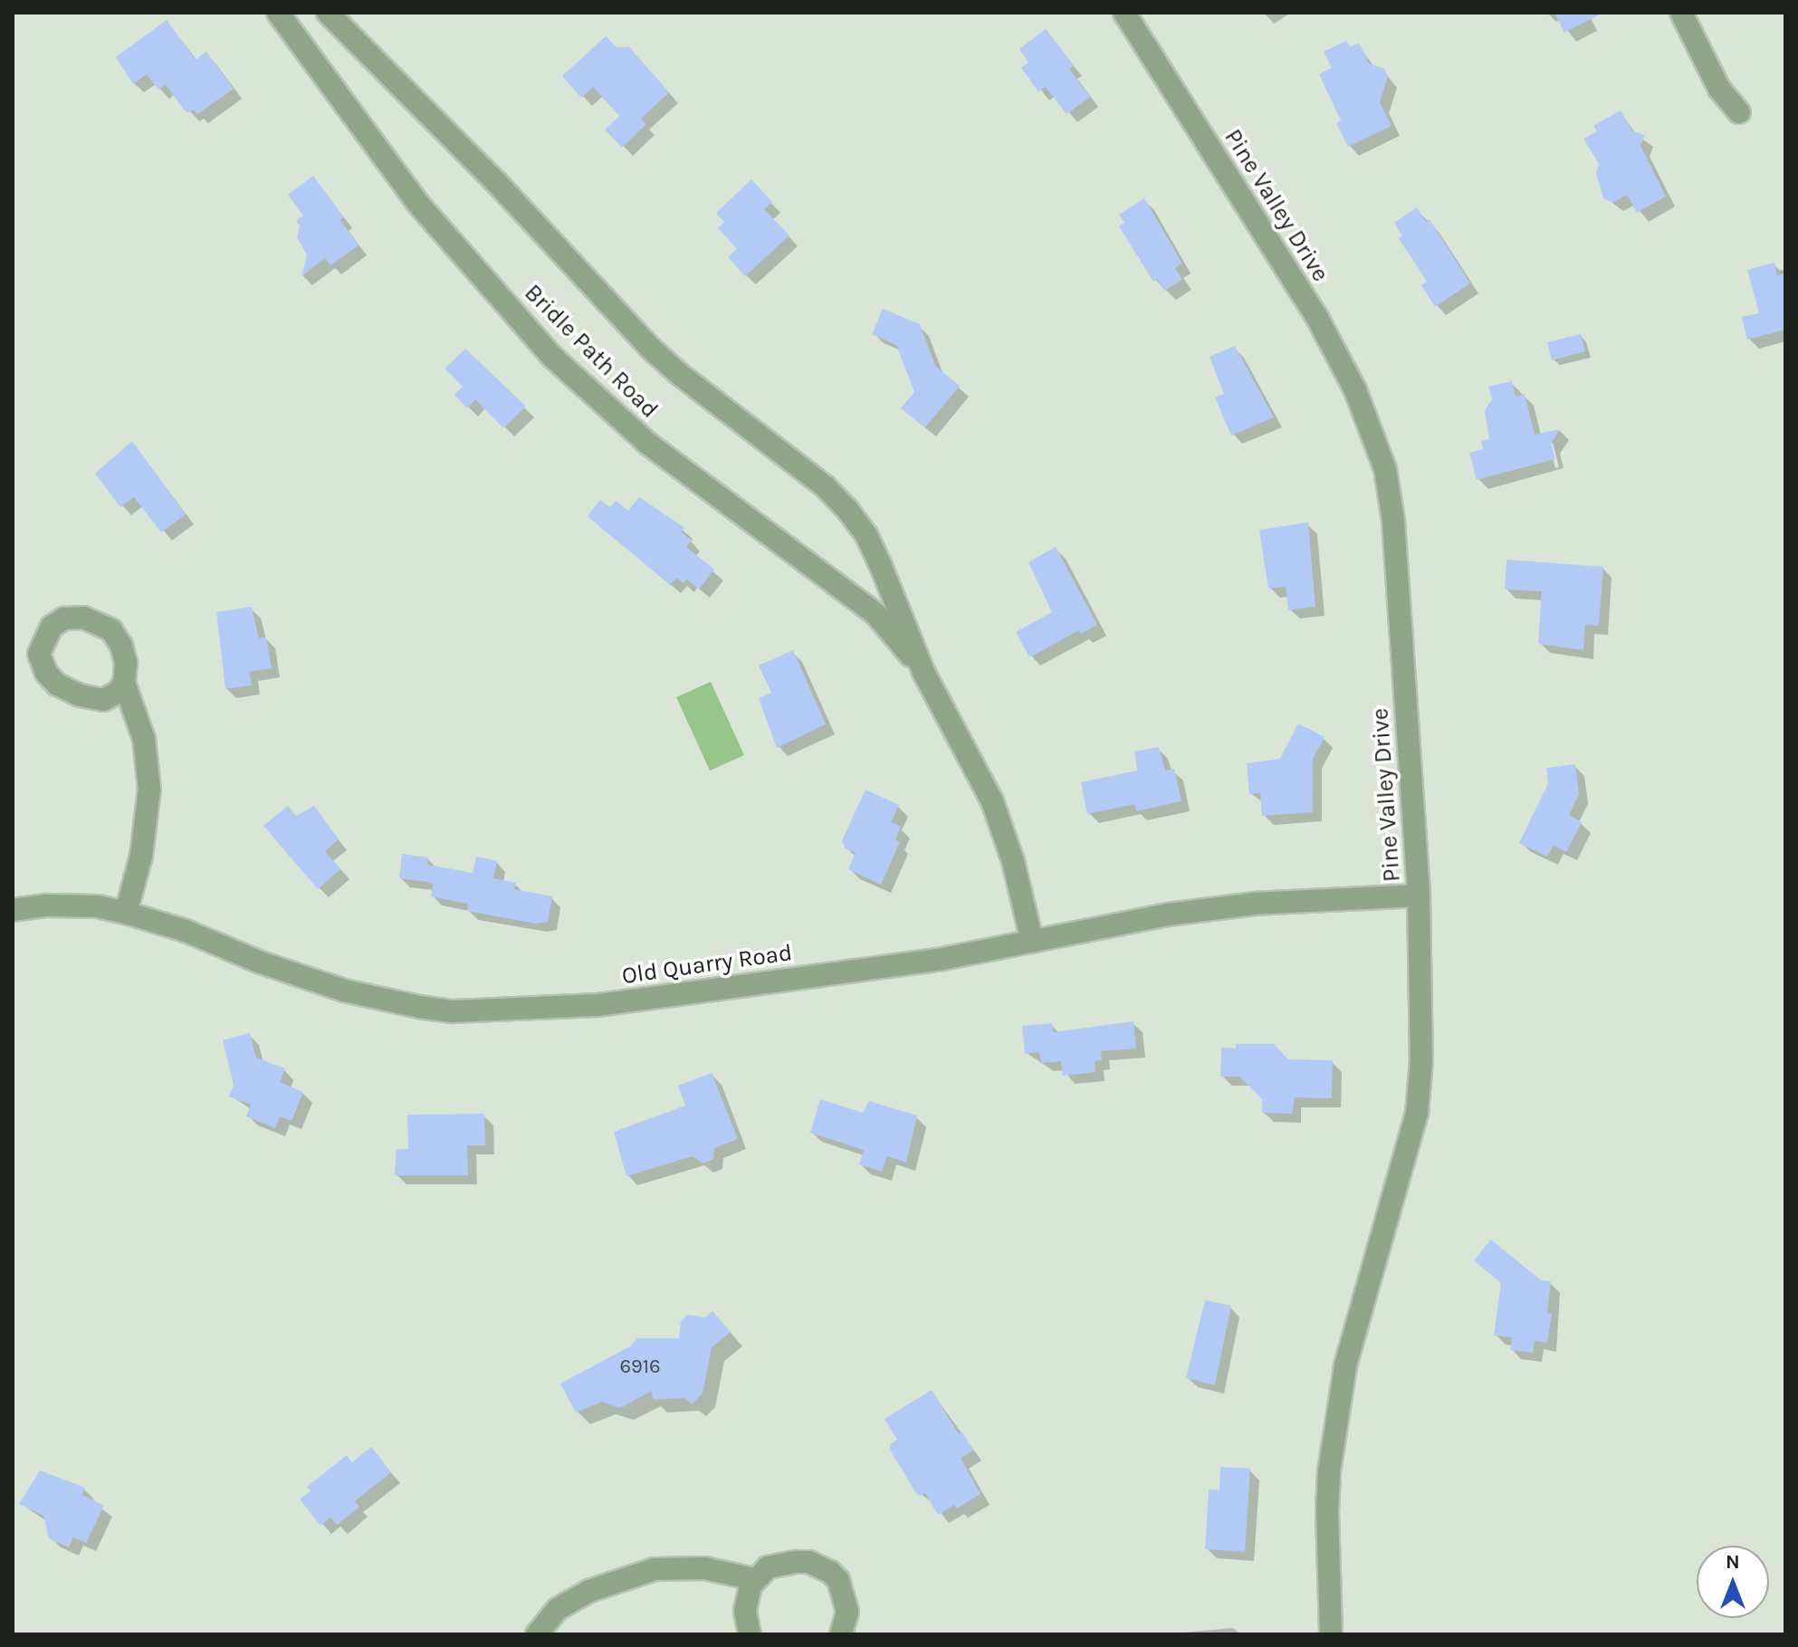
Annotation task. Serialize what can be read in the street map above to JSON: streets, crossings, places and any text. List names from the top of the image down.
{
  "streets": {
    "street": ["Pine Valley Drive", "Bridle Path Road", "Old Quarry Road"]
  },
  "crossings": [
    ["Pine Valley Drive", "Old Quarry Road"],
    ["Bridle Path Road", "Old Quarry Road"]
  ],
  "house_numbers": ["6916"],
  "north": "top"
}
